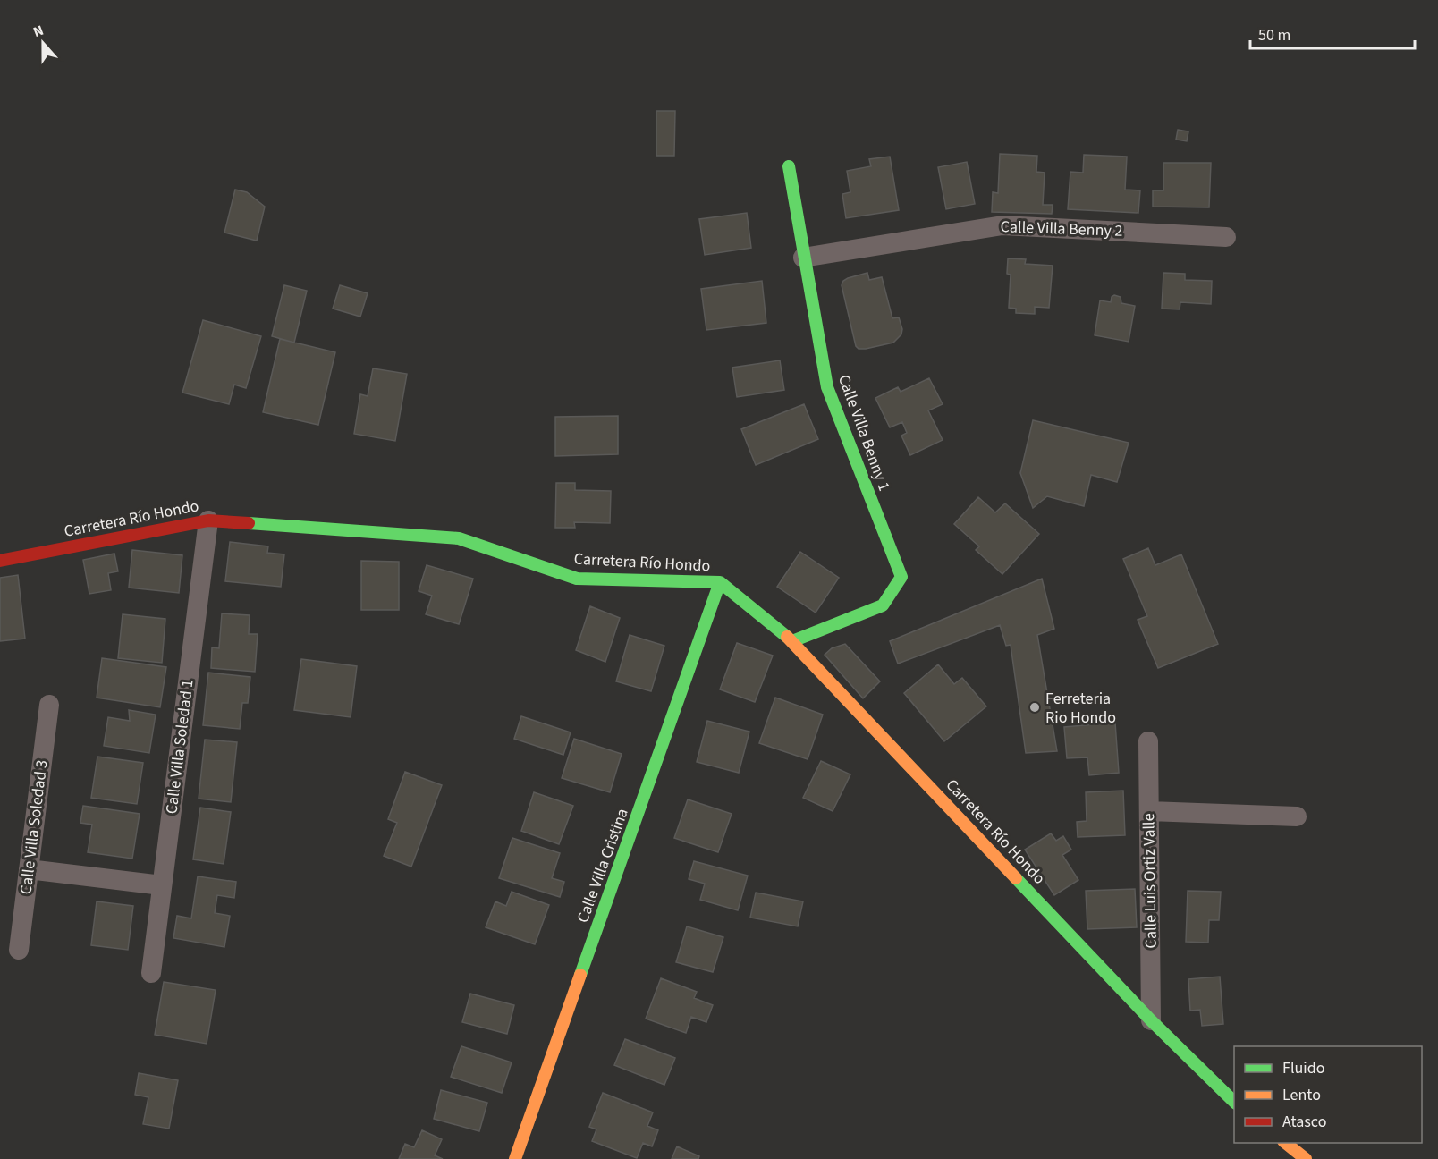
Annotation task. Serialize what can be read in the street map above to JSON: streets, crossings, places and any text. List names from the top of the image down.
{
  "streets": {
    "street": [
      "Calle Villa Benny 2",
      "Calle Villa Benny 1",
      "Carretera Río Hondo",
      "Calle Villa Soledad 1",
      "Calle Villa Soledad 3",
      "Calle Villa Cristina",
      "Calle Luis Ortiz Valle"
    ]
  },
  "crossings": [
    ["Calle Villa Benny 2", "Calle Villa Benny 1"],
    ["Calle Villa Benny 1", "Carretera Río Hondo"],
    ["Carretera Río Hondo", "Calle Villa Soledad 1"],
    ["Carretera Río Hondo", "Calle Villa Cristina"],
    ["Carretera Río Hondo", "Calle Luis Ortiz Valle"]
  ],
  "places": ["Ferreteria Rio Hondo"],
  "legend": ["Fluido", "Lento", "Atasco"],
  "scale_bar": "50 m",
  "north": "top"
}
